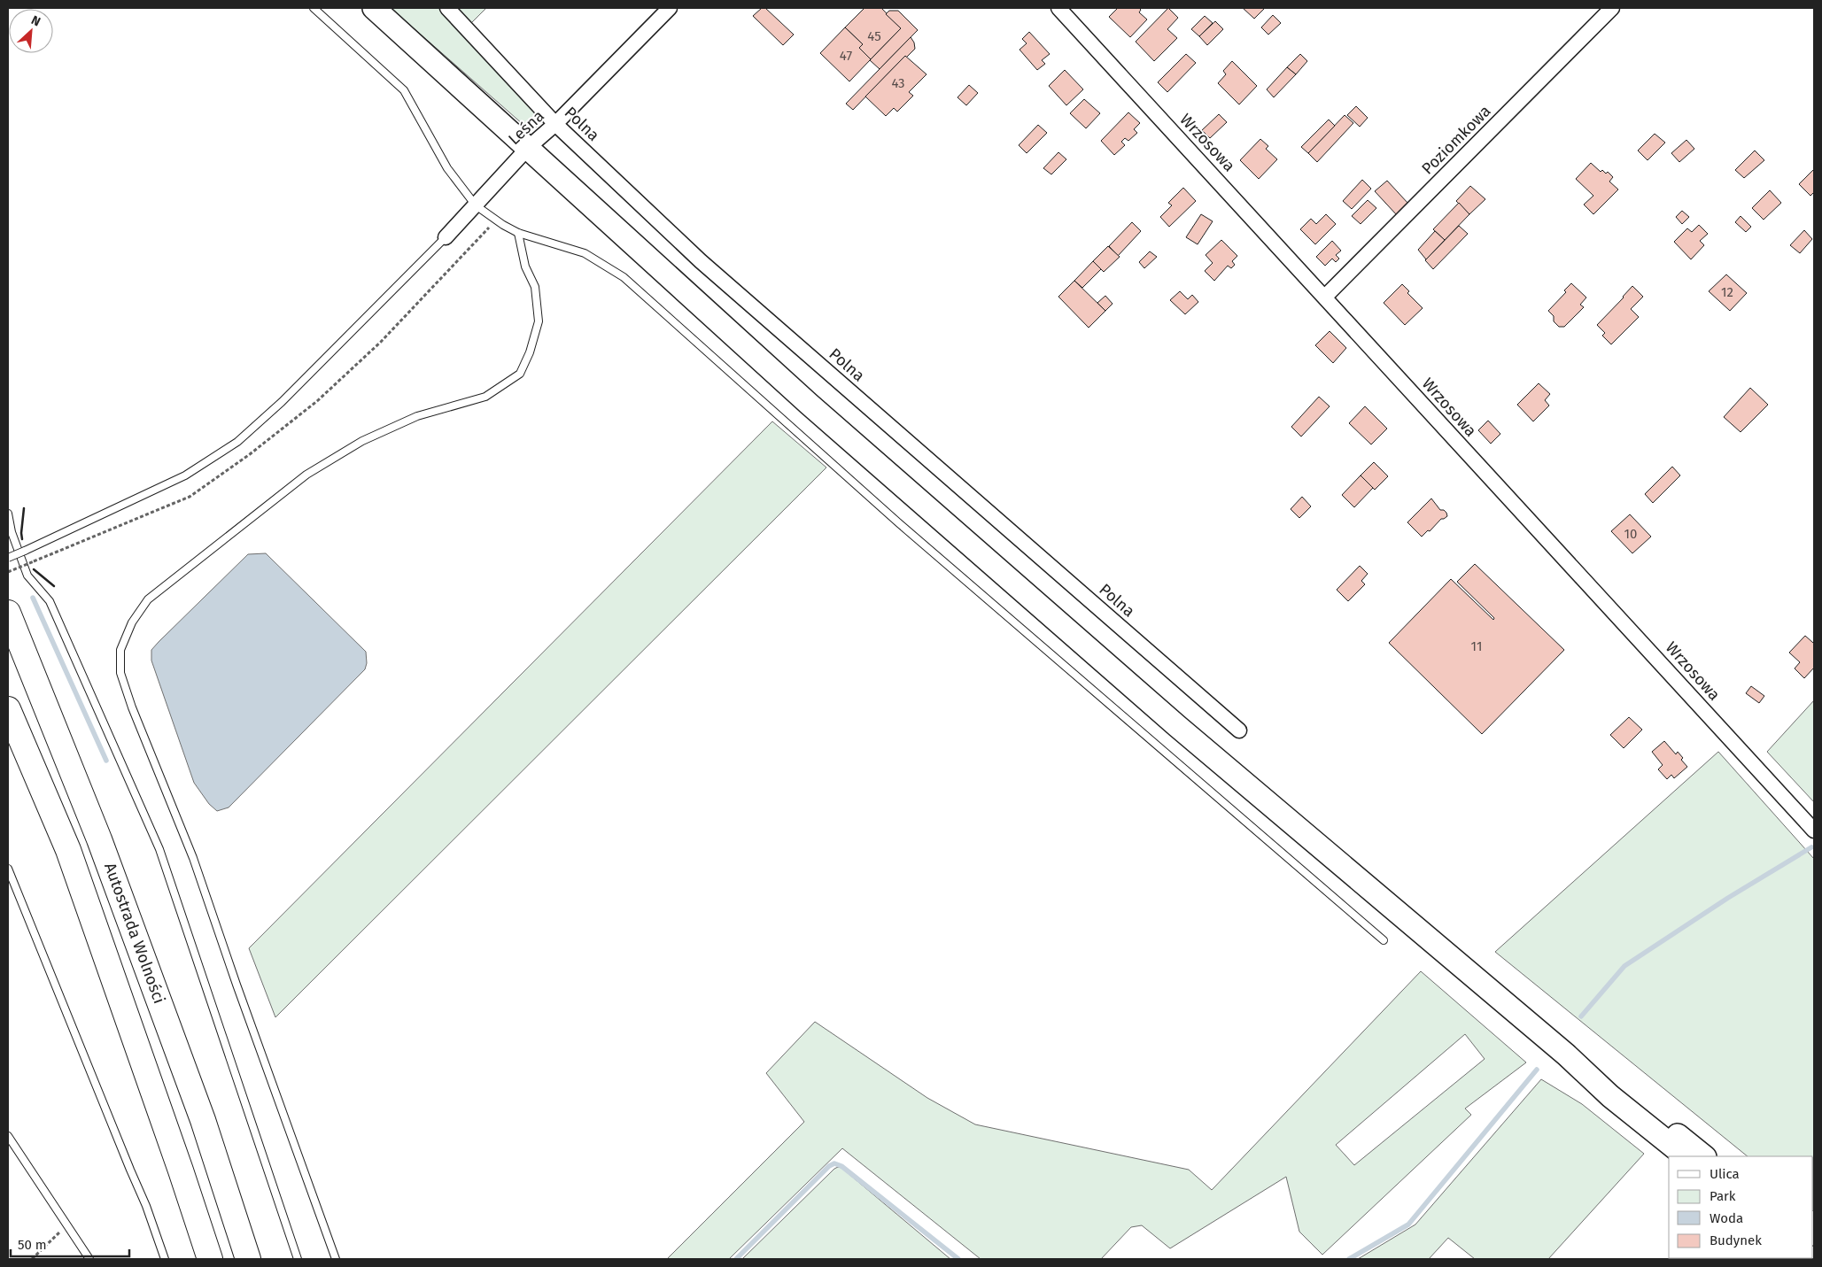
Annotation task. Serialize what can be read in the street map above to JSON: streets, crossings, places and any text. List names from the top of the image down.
{
  "streets": {
    "highway": ["Autostrada Wolności"],
    "street": [
      "Polna",
      "Leśna",
      "Poziomkowa",
      "Wrzosowa"
    ]
  },
  "crossings": [
    ["Polna", "Leśna"],
    ["Poziomkowa", "Wrzosowa"]
  ],
  "house_numbers": [
    "45",
    "47",
    "43",
    "12",
    "10",
    "11"
  ],
  "legend": [
    "Ulica",
    "Park",
    "Woda",
    "Budynek"
  ],
  "scale_bar": "50 m",
  "north": "top right"
}
